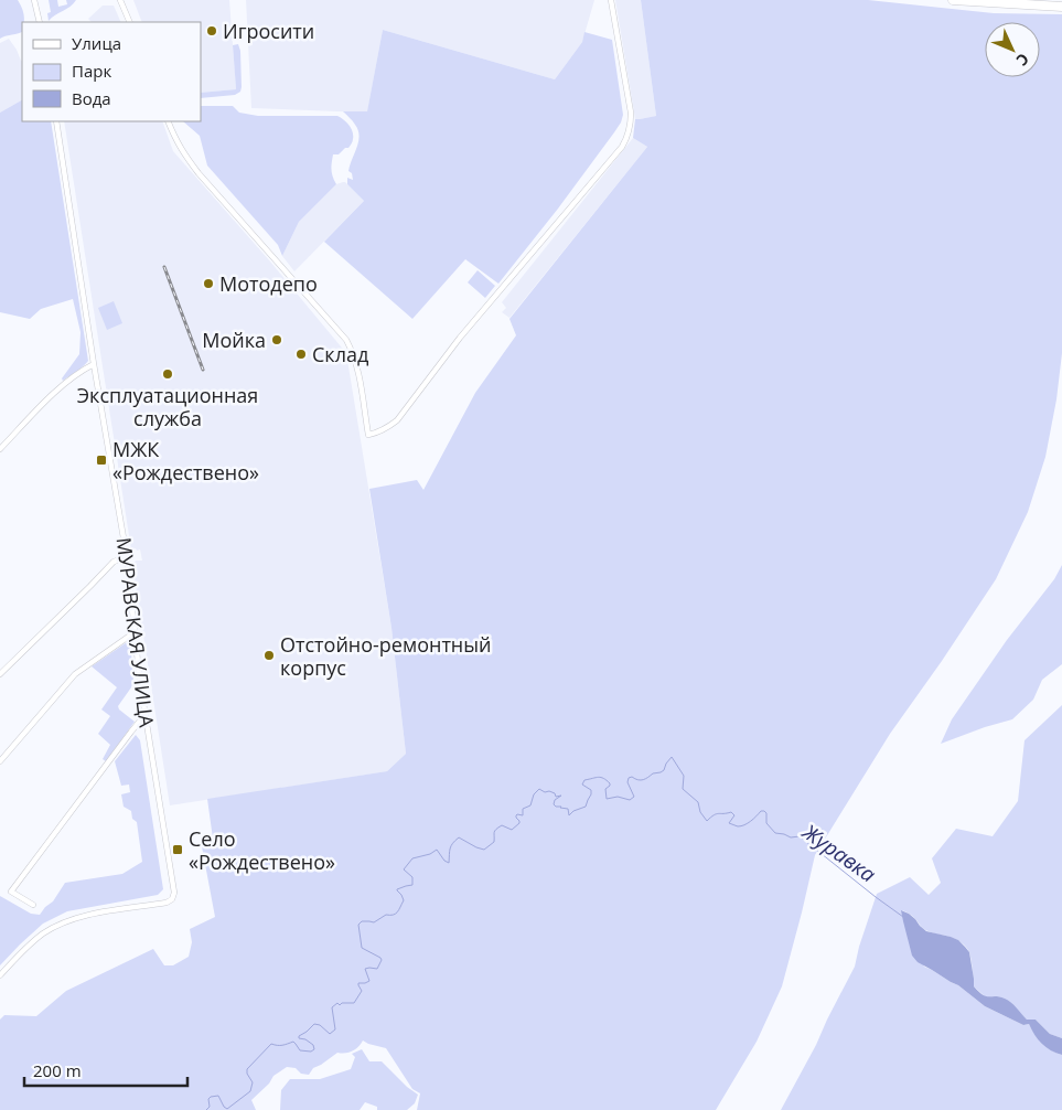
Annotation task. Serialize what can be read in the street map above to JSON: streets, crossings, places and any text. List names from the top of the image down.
{
  "streets": {
    "street": ["МУРАВСКАЯ УЛИЦА"]
  },
  "water": ["Журавка"],
  "places": {
    "other": [
      "Игросити",
      "Мотодепо",
      "Мойка",
      "Склад",
      "Эксплуатационная служба",
      "Отстойно-ремонтный корпус"
    ],
    "transit": ["МЖК «Рождествено»", "Село «Рождествено»"]
  },
  "legend": ["Улица", "Парк", "Вода"],
  "scale_bar": "200 m",
  "north": "bottom right"
}
